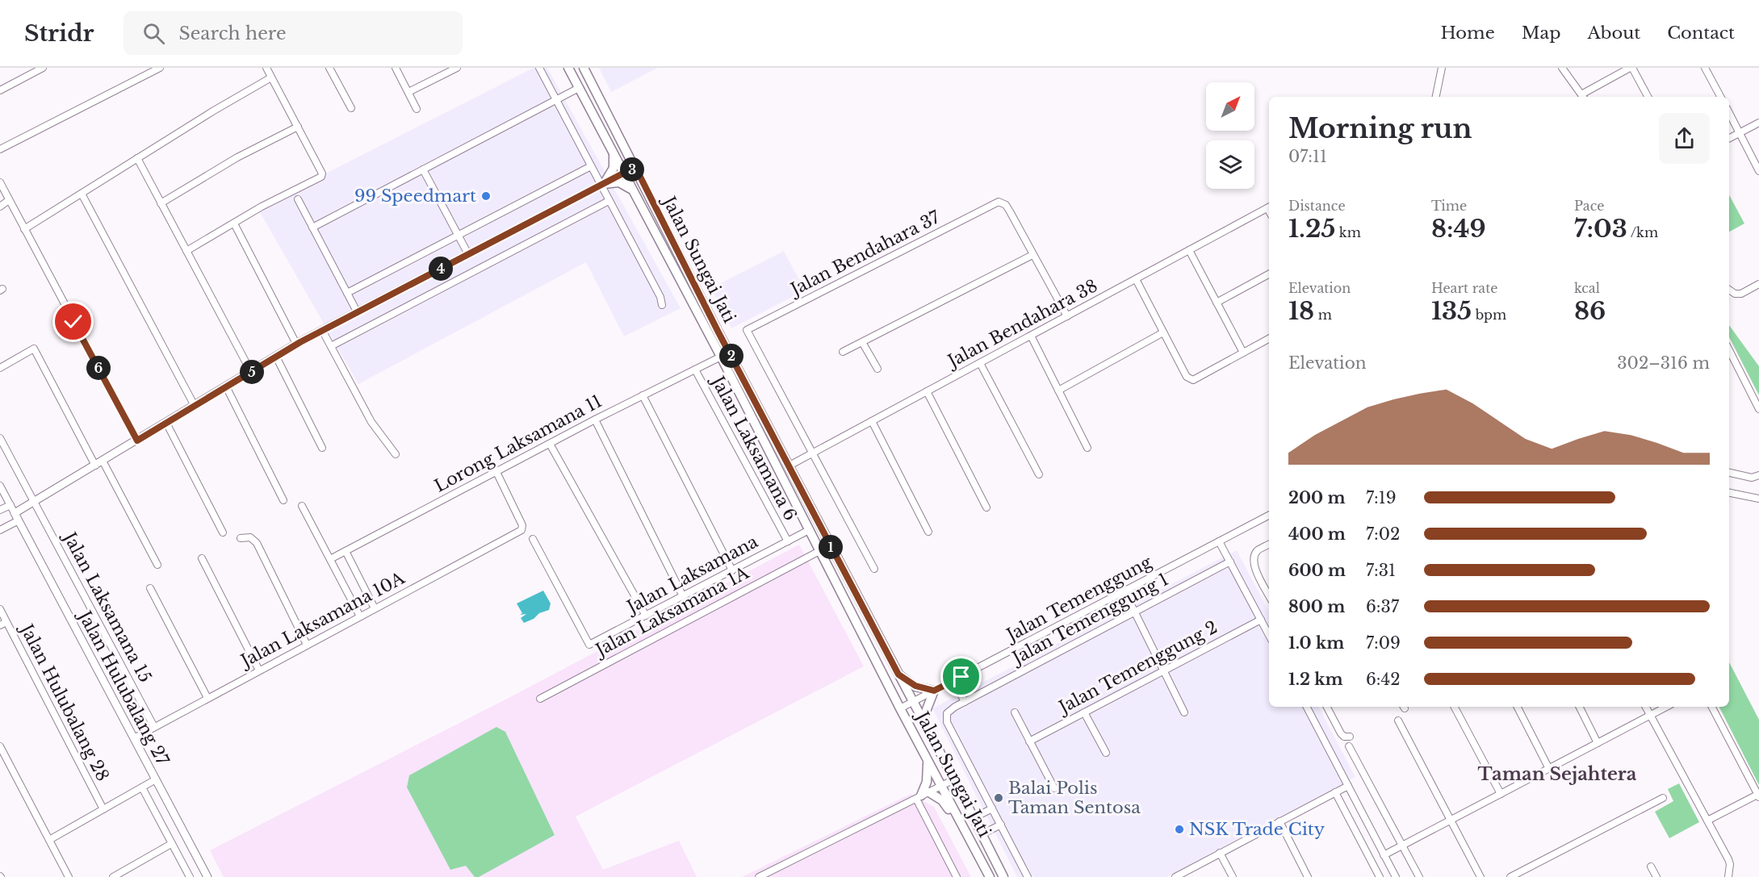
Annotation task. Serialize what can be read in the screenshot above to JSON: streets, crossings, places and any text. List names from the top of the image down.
{
  "streets": {
    "main road": ["Jalan Sungai Jati"],
    "street": [
      "Jalan Bendahara 37",
      "Jalan Bendahara 38",
      "Lorong Laksamana 11",
      "Jalan Laksamana 6",
      "Jalan Laksamana",
      "Jalan Temenggung",
      "Jalan Laksamana 15",
      "Jalan Laksamana 1A",
      "Jalan Temenggung 1",
      "Jalan Laksamana 10A",
      "Jalan Temenggung 2",
      "Jalan Hulubalang 27",
      "Jalan Hulubalang 28"
    ]
  },
  "crossings": [
    ["Jalan Bendahara 37", "Jalan Bendahara 38"],
    ["Jalan Sungai Jati", "Jalan Bendahara 38"],
    ["Jalan Sungai Jati", "Lorong Laksamana 11"],
    ["Jalan Sungai Jati", "Jalan Laksamana"],
    ["Jalan Sungai Jati", "Jalan Temenggung"],
    ["Jalan Sungai Jati", "Jalan Laksamana 1A"],
    ["Lorong Laksamana 11", "Jalan Laksamana 6"],
    ["Lorong Laksamana 11", "Jalan Laksamana 10A"],
    ["Jalan Laksamana 6", "Jalan Laksamana"],
    ["Jalan Laksamana 15", "Jalan Laksamana 10A"],
    ["Jalan Laksamana 10A", "Jalan Hulubalang 27"]
  ],
  "districts": ["Taman Sejahtera"],
  "places": ["99 Speedmart", "Balai Polis Taman Sentosa", "NSK Trade City"],
  "north": "top right",
  "page": {
    "header": "Stridr",
    "search": "Search here",
    "nav": [
      "Home",
      "Map",
      "About",
      "Contact"
    ],
    "heading": ["Morning run", "07:11"],
    "pins": [
      "3",
      "4",
      "2",
      "6",
      "5",
      "1"
    ],
    "stats": [
      ["Distance", "1.25 km"],
      ["Time", "8:49"],
      ["Pace", "7:03 /km"],
      ["Elevation", "18 m"],
      ["Heart rate", "135 bpm"],
      ["kcal", "86"]
    ],
    "chart": ["Elevation", "302–316 m"],
    "list": [
      {
        "name": "200 m",
        "note": "7:19"
      },
      {
        "name": "400 m",
        "note": "7:02"
      },
      {
        "name": "600 m",
        "note": "7:31"
      },
      {
        "name": "800 m",
        "note": "6:37"
      },
      {
        "name": "1.0 km",
        "note": "7:09"
      },
      {
        "name": "1.2 km",
        "note": "6:42"
      }
    ]
  }
}
